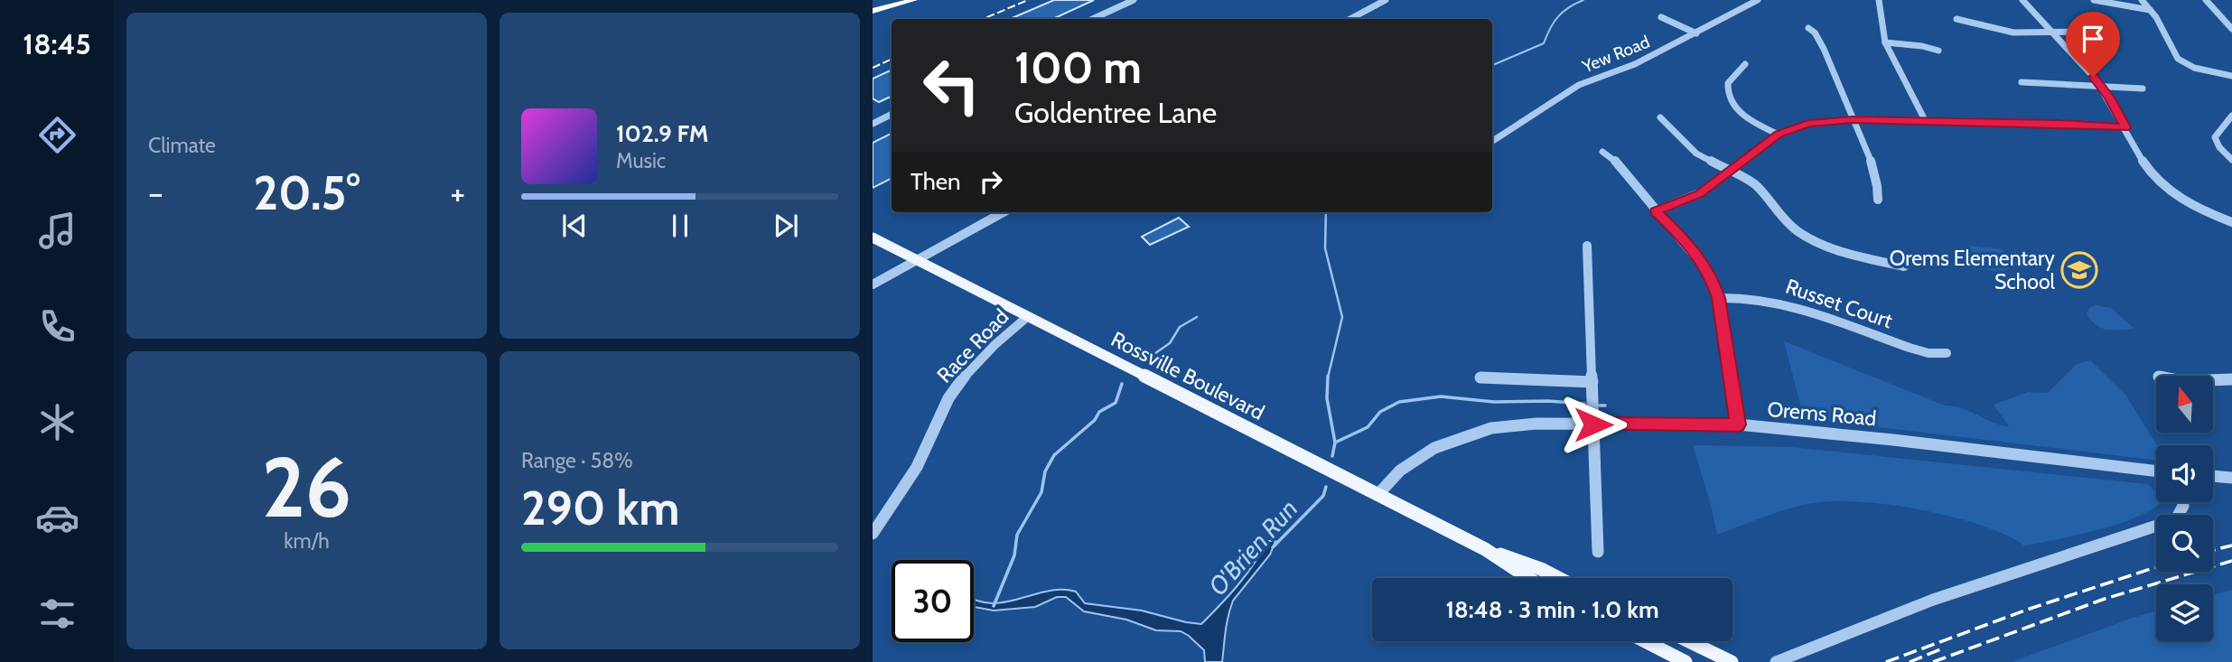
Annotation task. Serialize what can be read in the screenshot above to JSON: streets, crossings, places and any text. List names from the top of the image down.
{
  "streets": {
    "main road": ["Rossville Boulevard"],
    "street": [
      "Yew Road",
      "Russet Court",
      "Race Road",
      "Orems Road"
    ]
  },
  "crossings": [
    ["Race Road", "Rossville Boulevard"],
    ["Rossville Boulevard", "Orems Road"]
  ],
  "water": ["O'Brien Run"],
  "places": {
    "school or university": ["Orems Elementary School"]
  },
  "north": "top",
  "page": {
    "tabs": "18:45",
    "tile": [
      "Climate",
      ["26", "km/h"],
      ["Range · 58%", "290 km"]
    ],
    "turn": ["100 m", "Goldentree Lane"],
    "song": ["102.9 FM", "Music"],
    "then": "Then",
    "heat": ["−", "20.5°", "+"],
    "limit": "30",
    "trip": "18:48 · 3 min · 1.0 km"
  }
}
